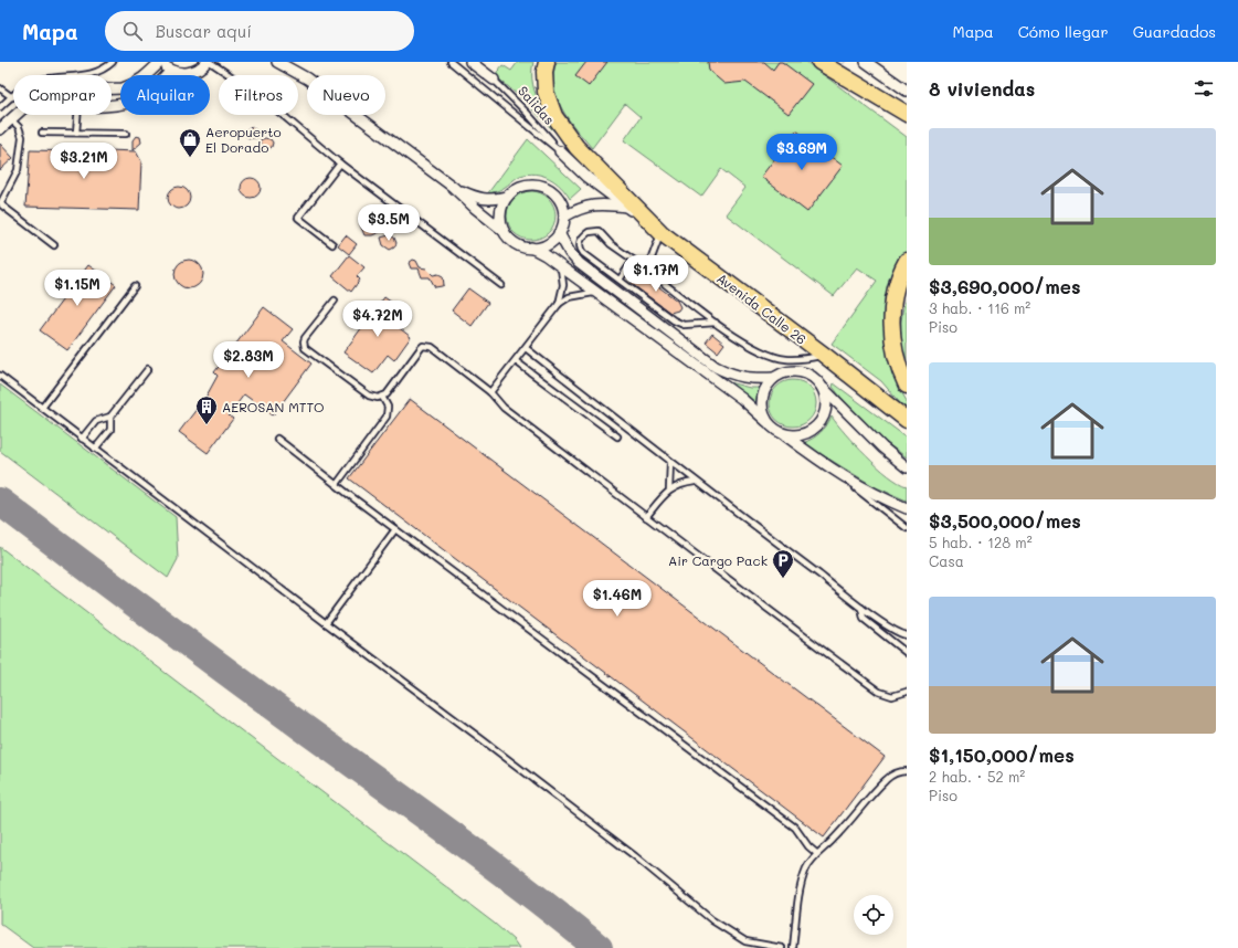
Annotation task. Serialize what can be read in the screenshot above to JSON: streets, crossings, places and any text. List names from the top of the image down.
{
  "streets": {
    "main road": ["Avenida Calle 26"],
    "street": ["Salidas"]
  },
  "places": {
    "shop": ["Aeropuerto El Dorado"],
    "building": ["AEROSAN MTTO"],
    "parking": ["Air Cargo Pack"]
  },
  "page": {
    "header": "Mapa",
    "search": "Buscar aquí",
    "nav": ["Mapa", "Cómo llegar", "Guardados"],
    "heading": "8 viviendas",
    "chip": [
      "Comprar",
      "Alquilar",
      "Filtros",
      "Nuevo"
    ],
    "list": [
      {
        "name": "$3,690,000/mes",
        "note": "3 hab. · 116 m² · Piso"
      },
      {
        "name": "$3,500,000/mes",
        "note": "5 hab. · 128 m² · Casa"
      },
      {
        "name": "$1,150,000/mes",
        "note": "2 hab. · 52 m² · Piso"
      }
    ],
    "price": [
      "$3.69M",
      "$3.21M",
      "$3.5M",
      "$1.17M",
      "$1.15M",
      "$4.72M",
      "$2.83M",
      "$1.46M"
    ]
  }
}
